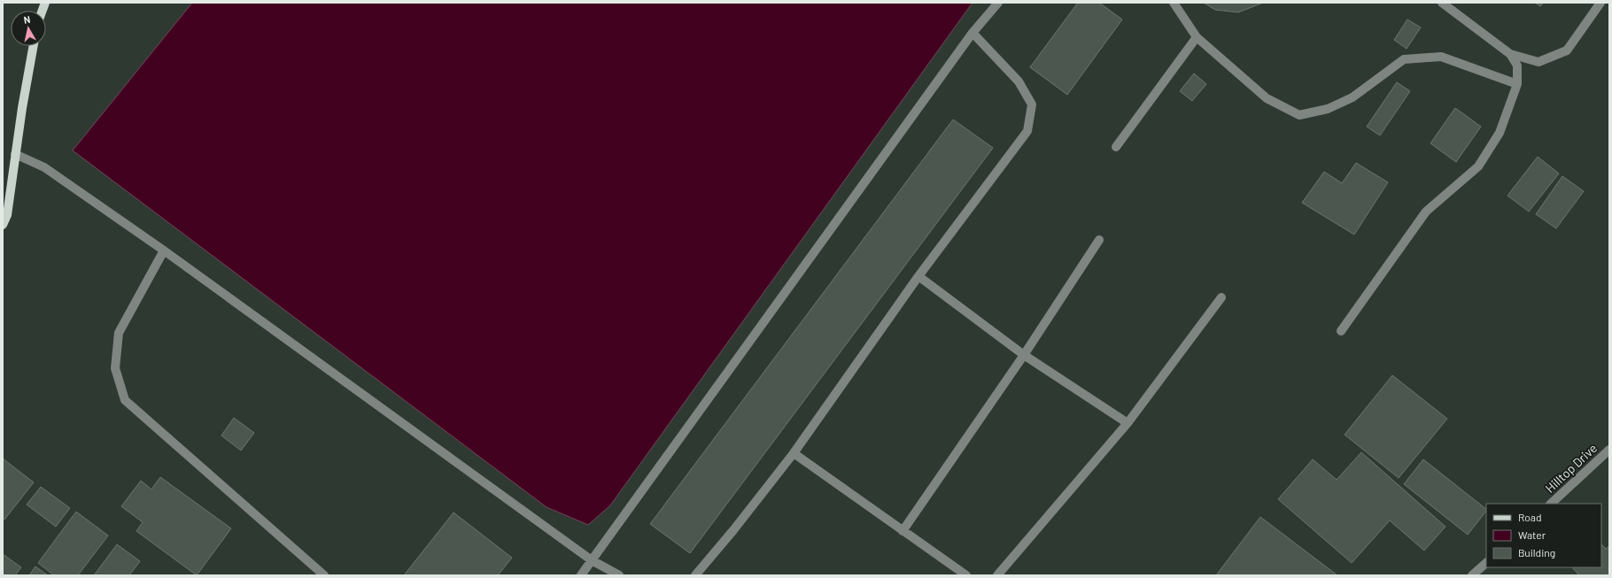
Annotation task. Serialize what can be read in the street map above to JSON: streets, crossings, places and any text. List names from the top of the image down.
{
  "streets": {
    "street": ["Hilltop Drive"]
  },
  "legend": ["Road", "Water", "Building"],
  "north": "top"
}
